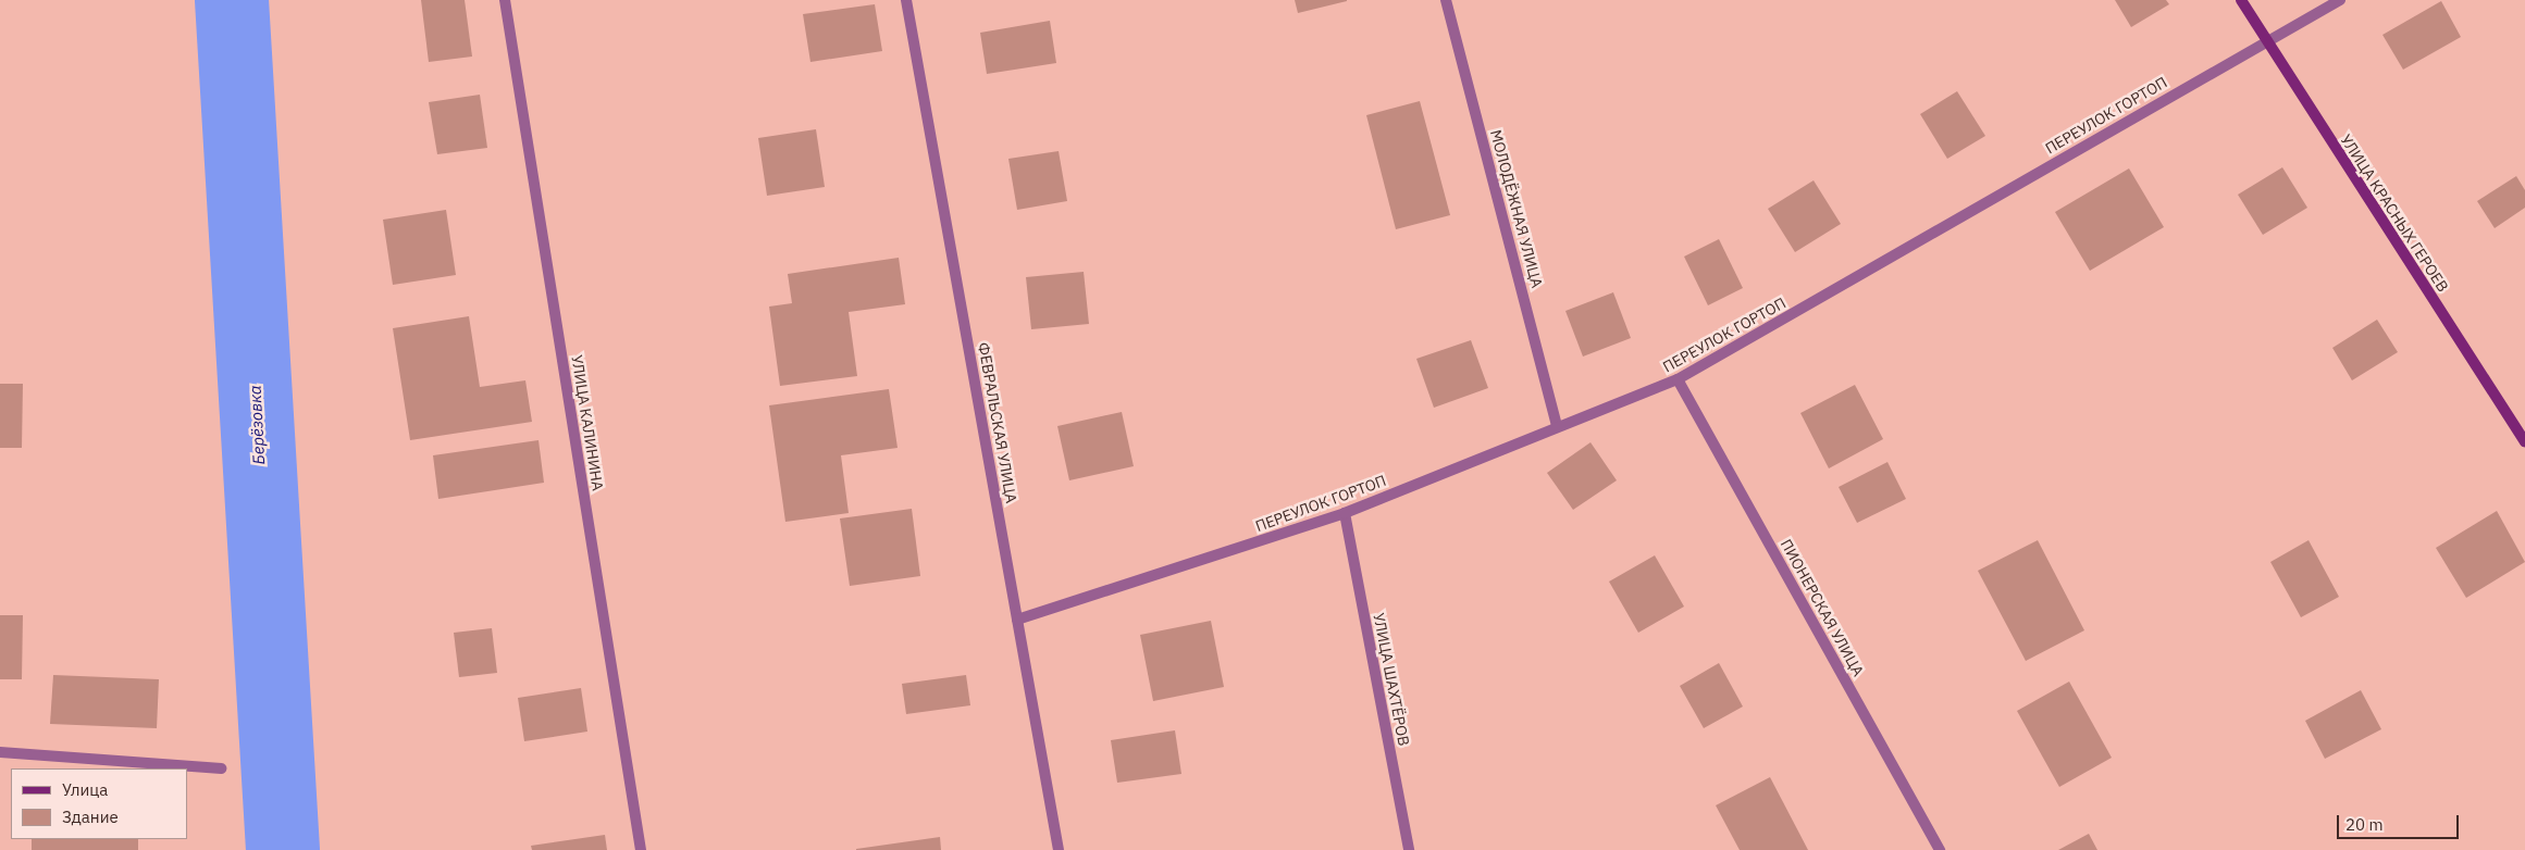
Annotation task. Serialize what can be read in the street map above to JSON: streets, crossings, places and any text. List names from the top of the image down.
{
  "streets": {
    "main road": ["УЛИЦА КРАСНЫХ ГЕРОЕВ"],
    "street": [
      "ПЕРЕУЛОК ГОРТОП",
      "МОЛОДЁЖНАЯ УЛИЦА",
      "УЛИЦА КАЛИНИНА",
      "ФЕВРАЛЬСКАЯ УЛИЦА",
      "ПИОНЕРСКАЯ УЛИЦА",
      "УЛИЦА ШАХТЁРОВ"
    ]
  },
  "crossings": [
    ["ПЕРЕУЛОК ГОРТОП", "МОЛОДЁЖНАЯ УЛИЦА"],
    ["ПЕРЕУЛОК ГОРТОП", "УЛИЦА КРАСНЫХ ГЕРОЕВ"],
    ["ПЕРЕУЛОК ГОРТОП", "ФЕВРАЛЬСКАЯ УЛИЦА"],
    ["ПЕРЕУЛОК ГОРТОП", "ПИОНЕРСКАЯ УЛИЦА"],
    ["ПЕРЕУЛОК ГОРТОП", "УЛИЦА ШАХТЁРОВ"]
  ],
  "water": ["Берёзовка"],
  "legend": ["Улица", "Здание"],
  "scale_bar": "20 m"
}
